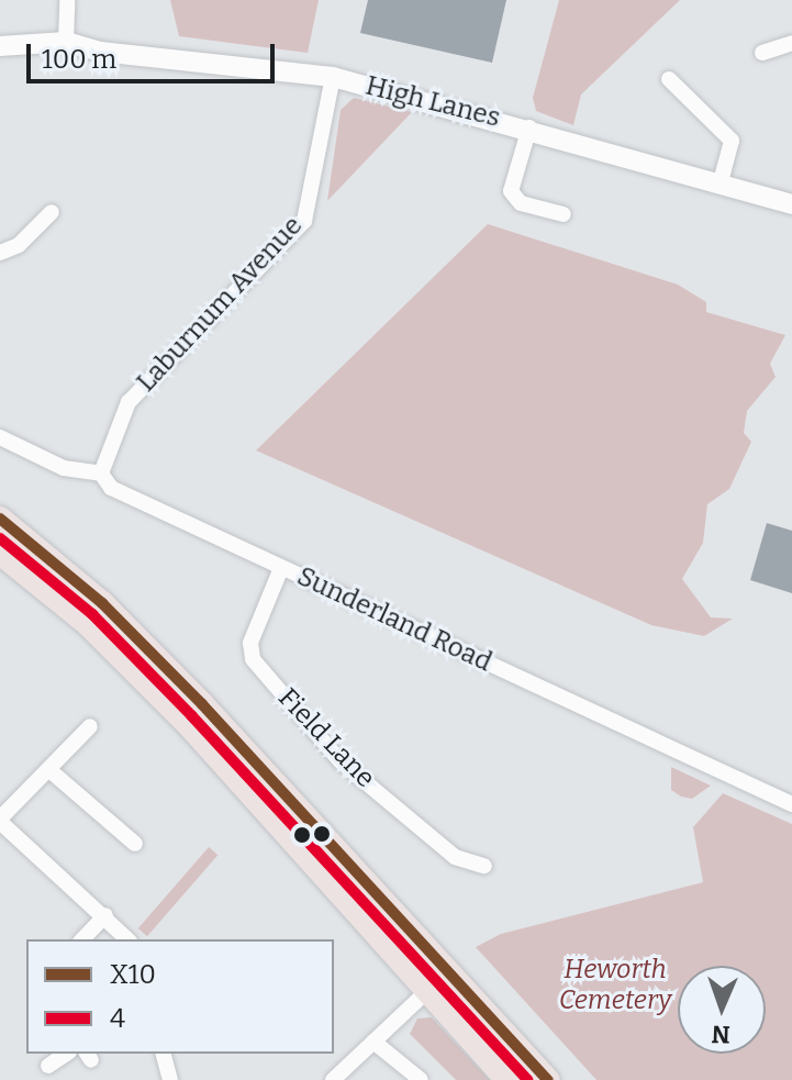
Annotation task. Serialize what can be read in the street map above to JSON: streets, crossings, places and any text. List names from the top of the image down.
{
  "streets": {
    "street": [
      "High Lanes",
      "Laburnum Avenue",
      "Sunderland Road",
      "Field Lane"
    ]
  },
  "crossings": [
    ["High Lanes", "Laburnum Avenue"],
    ["Laburnum Avenue", "Sunderland Road"],
    ["Sunderland Road", "Field Lane"]
  ],
  "parks": ["Heworth Cemetery"],
  "lines": ["transit line X10", "transit line 4"],
  "legend": ["X10", "4"],
  "scale_bar": "100 m",
  "north": "bottom"
}
